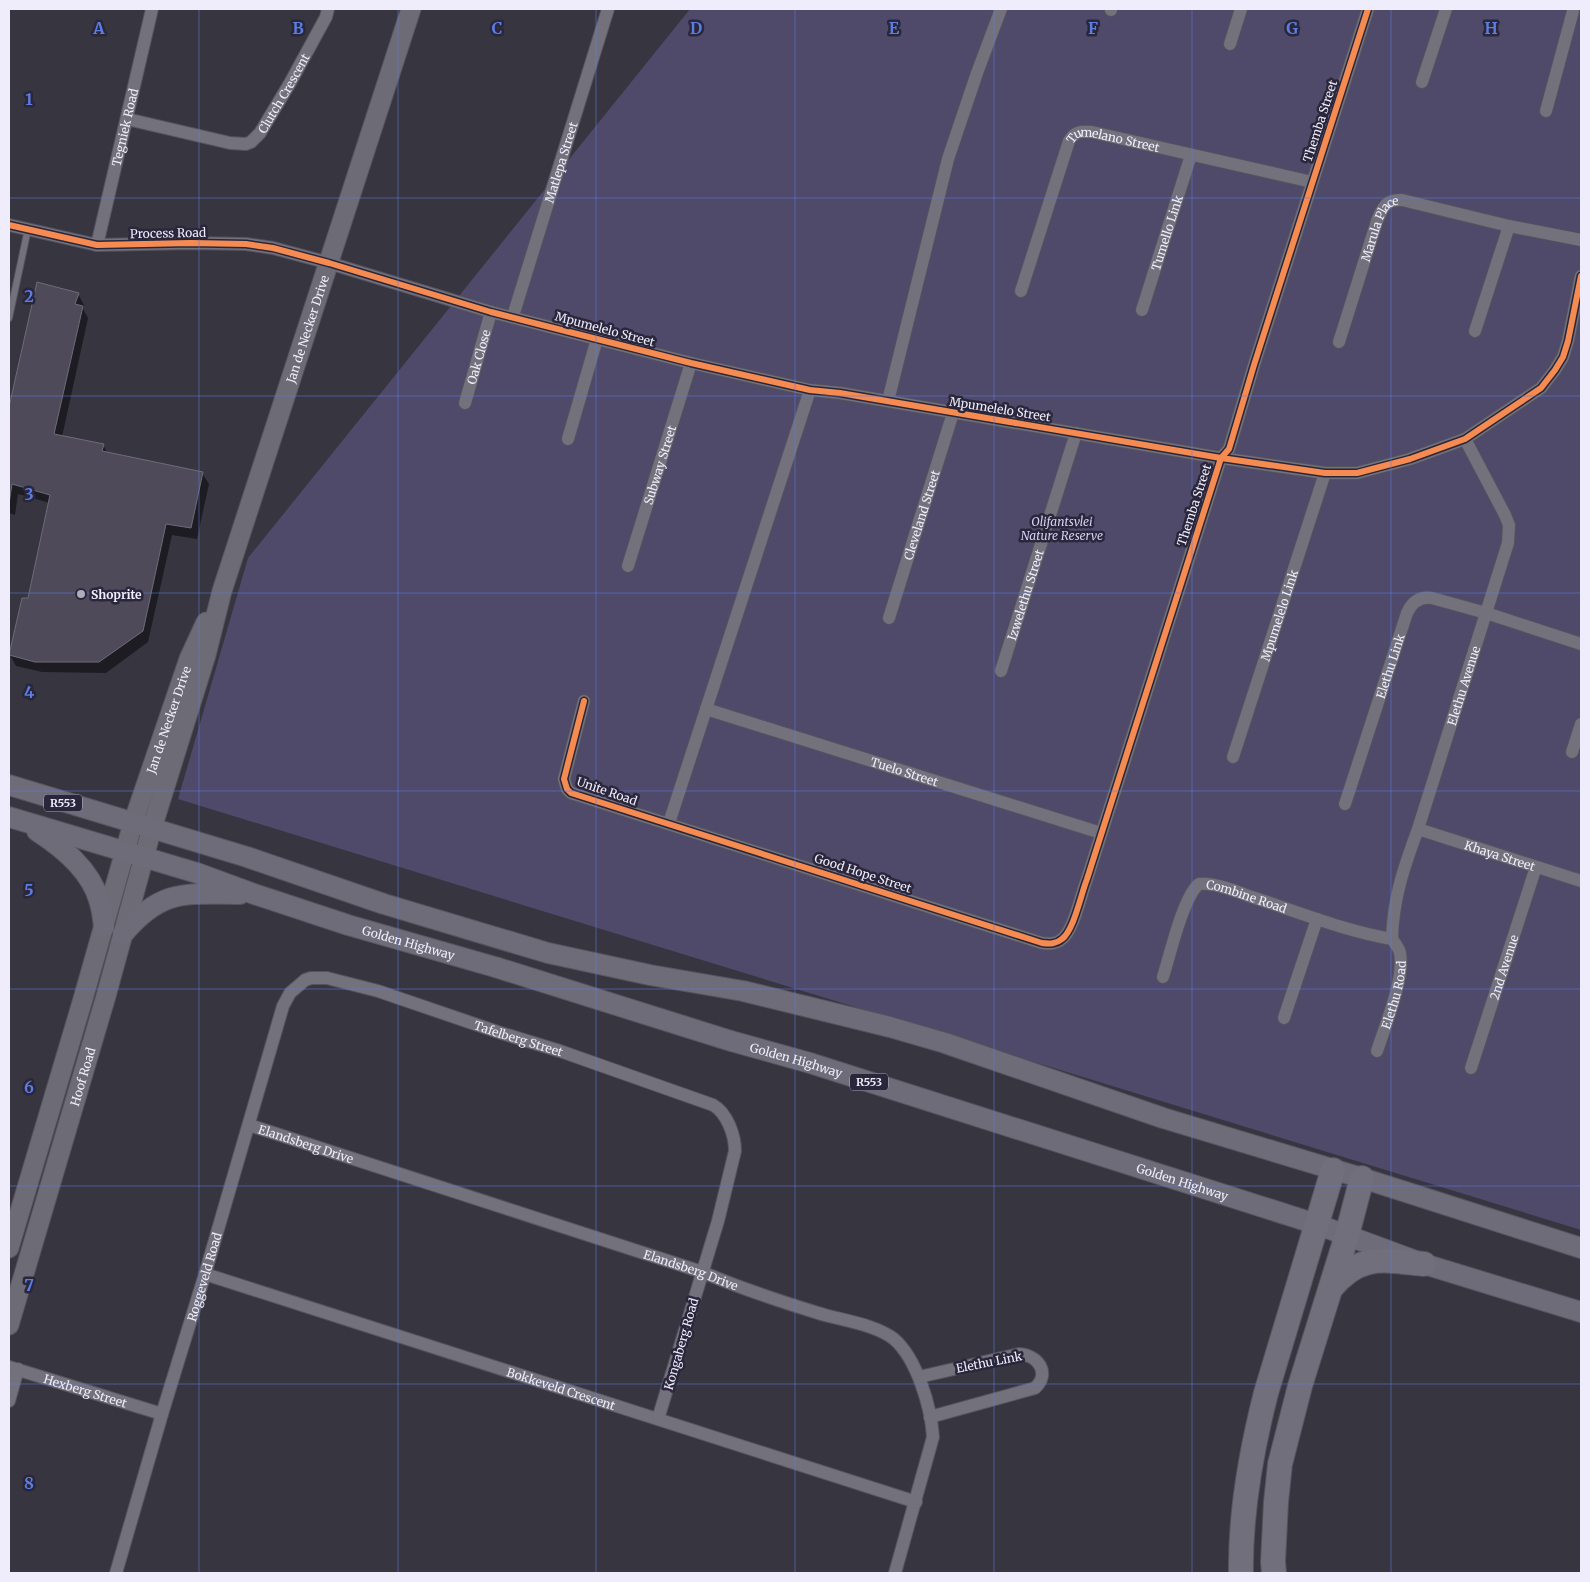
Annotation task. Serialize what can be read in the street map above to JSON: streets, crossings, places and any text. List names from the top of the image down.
{
  "streets": {
    "main road": [
      "Jan de Necker Drive",
      "R553",
      "Golden Highway",
      "Hoof Road"
    ],
    "street": [
      "Clutch Crescent",
      "Themba Street",
      "Tegniek Road",
      "Tumelano Street",
      "Matlepa Street",
      "Process Road",
      "Tumello Link",
      "Marula Place",
      "Mpumelelo Street",
      "Oak Close",
      "Subway Street",
      "Cleveland Street",
      "Izwelethu Street",
      "Mpumelelo Link",
      "Elethu Link",
      "Elethu Avenue",
      "Tuelo Street",
      "Unite Road",
      "Khaya Street",
      "Good Hope Street",
      "Combine Road",
      "2nd Avenue",
      "Elethu Road",
      "Tafelberg Street",
      "Elandsberg Drive",
      "Roggeveld Road",
      "Kongaberg Road",
      "Bokkeveld Crescent",
      "Hexberg Street"
    ]
  },
  "crossings": [
    ["Clutch Crescent", "Tegniek Road"],
    ["Themba Street", "Tumelano Street"],
    ["Themba Street", "Mpumelelo Street"],
    ["Themba Street", "Tuelo Street"],
    ["Themba Street", "Good Hope Street"],
    ["Tegniek Road", "Process Road"],
    ["Tumelano Street", "Tumello Link"],
    ["Matlepa Street", "Mpumelelo Street"],
    ["Process Road", "Jan de Necker Drive"],
    ["Process Road", "Mpumelelo Street"],
    ["Jan de Necker Drive", "Mpumelelo Street"],
    ["Jan de Necker Drive", "R553"],
    ["Jan de Necker Drive", "Hoof Road"],
    ["Mpumelelo Street", "Oak Close"],
    ["Mpumelelo Street", "Subway Street"],
    ["Mpumelelo Street", "Cleveland Street"],
    ["Mpumelelo Street", "Izwelethu Street"],
    ["Mpumelelo Street", "Mpumelelo Link"],
    ["Mpumelelo Street", "Elethu Avenue"],
    ["Elethu Link", "Elethu Avenue"],
    ["Elethu Link", "Elandsberg Drive"],
    ["Elethu Avenue", "Khaya Street"],
    ["Elethu Avenue", "Combine Road"],
    ["Elethu Avenue", "Elethu Road"],
    ["Unite Road", "Good Hope Street"],
    ["R553", "Hoof Road"],
    ["Khaya Street", "2nd Avenue"],
    ["Combine Road", "Elethu Road"],
    ["Golden Highway", "Hoof Road"],
    ["Tafelberg Street", "Roggeveld Road"],
    ["Tafelberg Street", "Kongaberg Road"],
    ["Elandsberg Drive", "Roggeveld Road"],
    ["Elandsberg Drive", "Kongaberg Road"],
    ["Elandsberg Drive", "Bokkeveld Crescent"],
    ["Roggeveld Road", "Bokkeveld Crescent"],
    ["Roggeveld Road", "Hexberg Street"],
    ["Kongaberg Road", "Bokkeveld Crescent"]
  ],
  "parks": ["Olifantsvlei Nature Reserve"],
  "places": ["Shoprite"],
  "grid": {
    "columns": [
      "A",
      "B",
      "C",
      "D",
      "E",
      "F",
      "G",
      "H"
    ],
    "rows": [
      "1",
      "2",
      "3",
      "4",
      "5",
      "6",
      "7",
      "8"
    ]
  }
}
